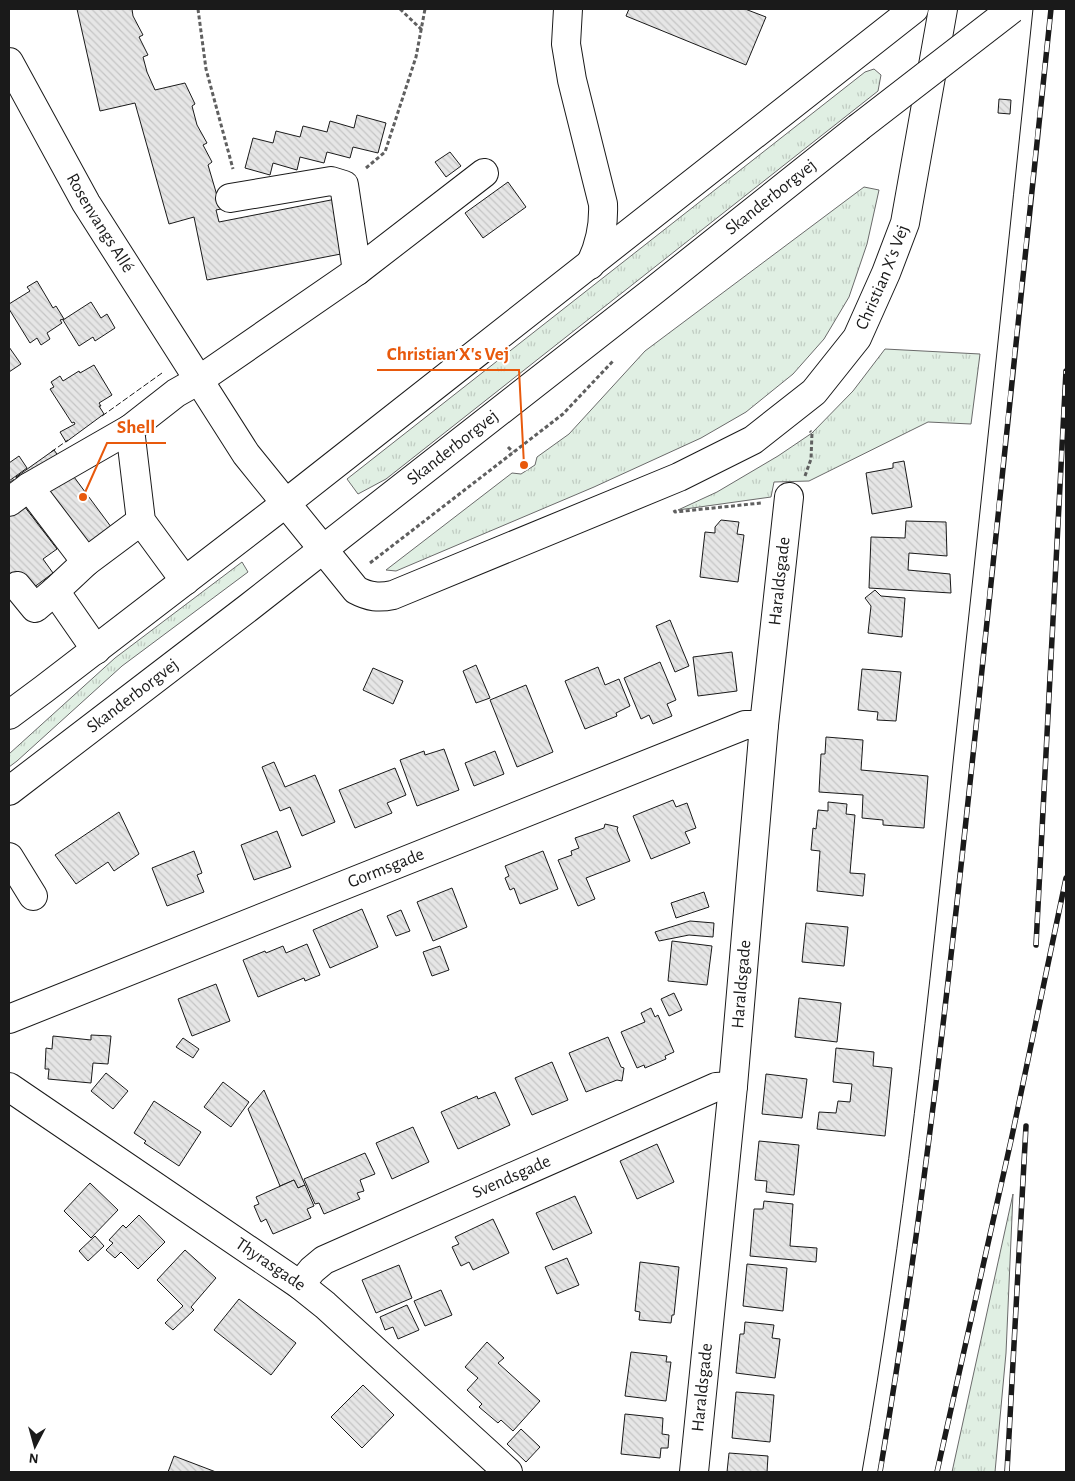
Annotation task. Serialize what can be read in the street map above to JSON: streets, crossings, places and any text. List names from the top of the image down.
{
  "streets": {
    "street": [
      "Skanderborgvej",
      "Rosenvangs Allé",
      "Christian X's Vej",
      "Haraldsgade",
      "Gormsgade",
      "Svendsgade",
      "Thyrasgade"
    ]
  },
  "crossings": [
    ["Skanderborgvej", "Christian X's Vej"],
    ["Rosenvangs Allé", "Christian X's Vej"],
    ["Haraldsgade", "Gormsgade"],
    ["Haraldsgade", "Svendsgade"],
    ["Svendsgade", "Thyrasgade"]
  ],
  "places": ["Christian X's Vej", "Shell"],
  "north": "bottom"
}
